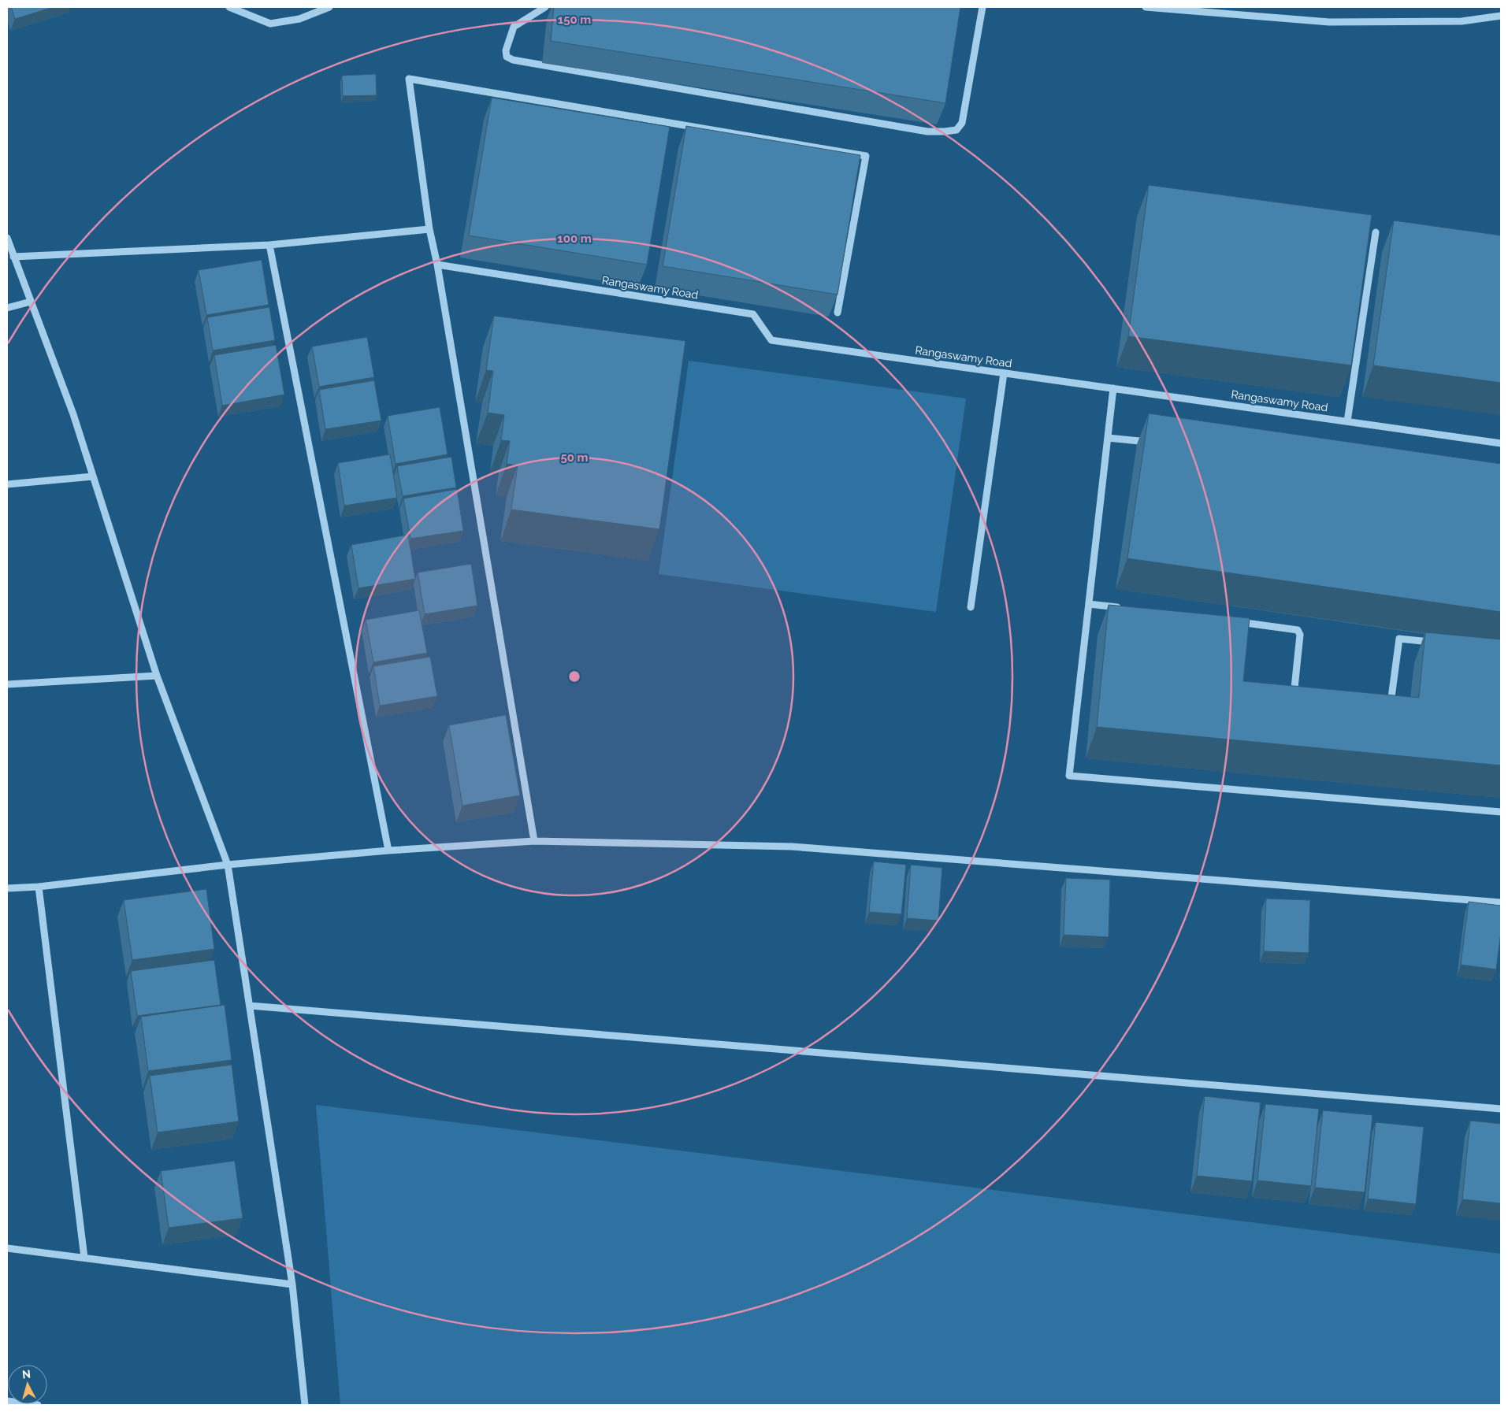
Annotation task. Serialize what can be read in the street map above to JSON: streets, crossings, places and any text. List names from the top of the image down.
{
  "streets": {
    "street": ["Rangaswamy Road"]
  },
  "north": "top",
  "rings": ["150 m", "100 m", "50 m"]
}
